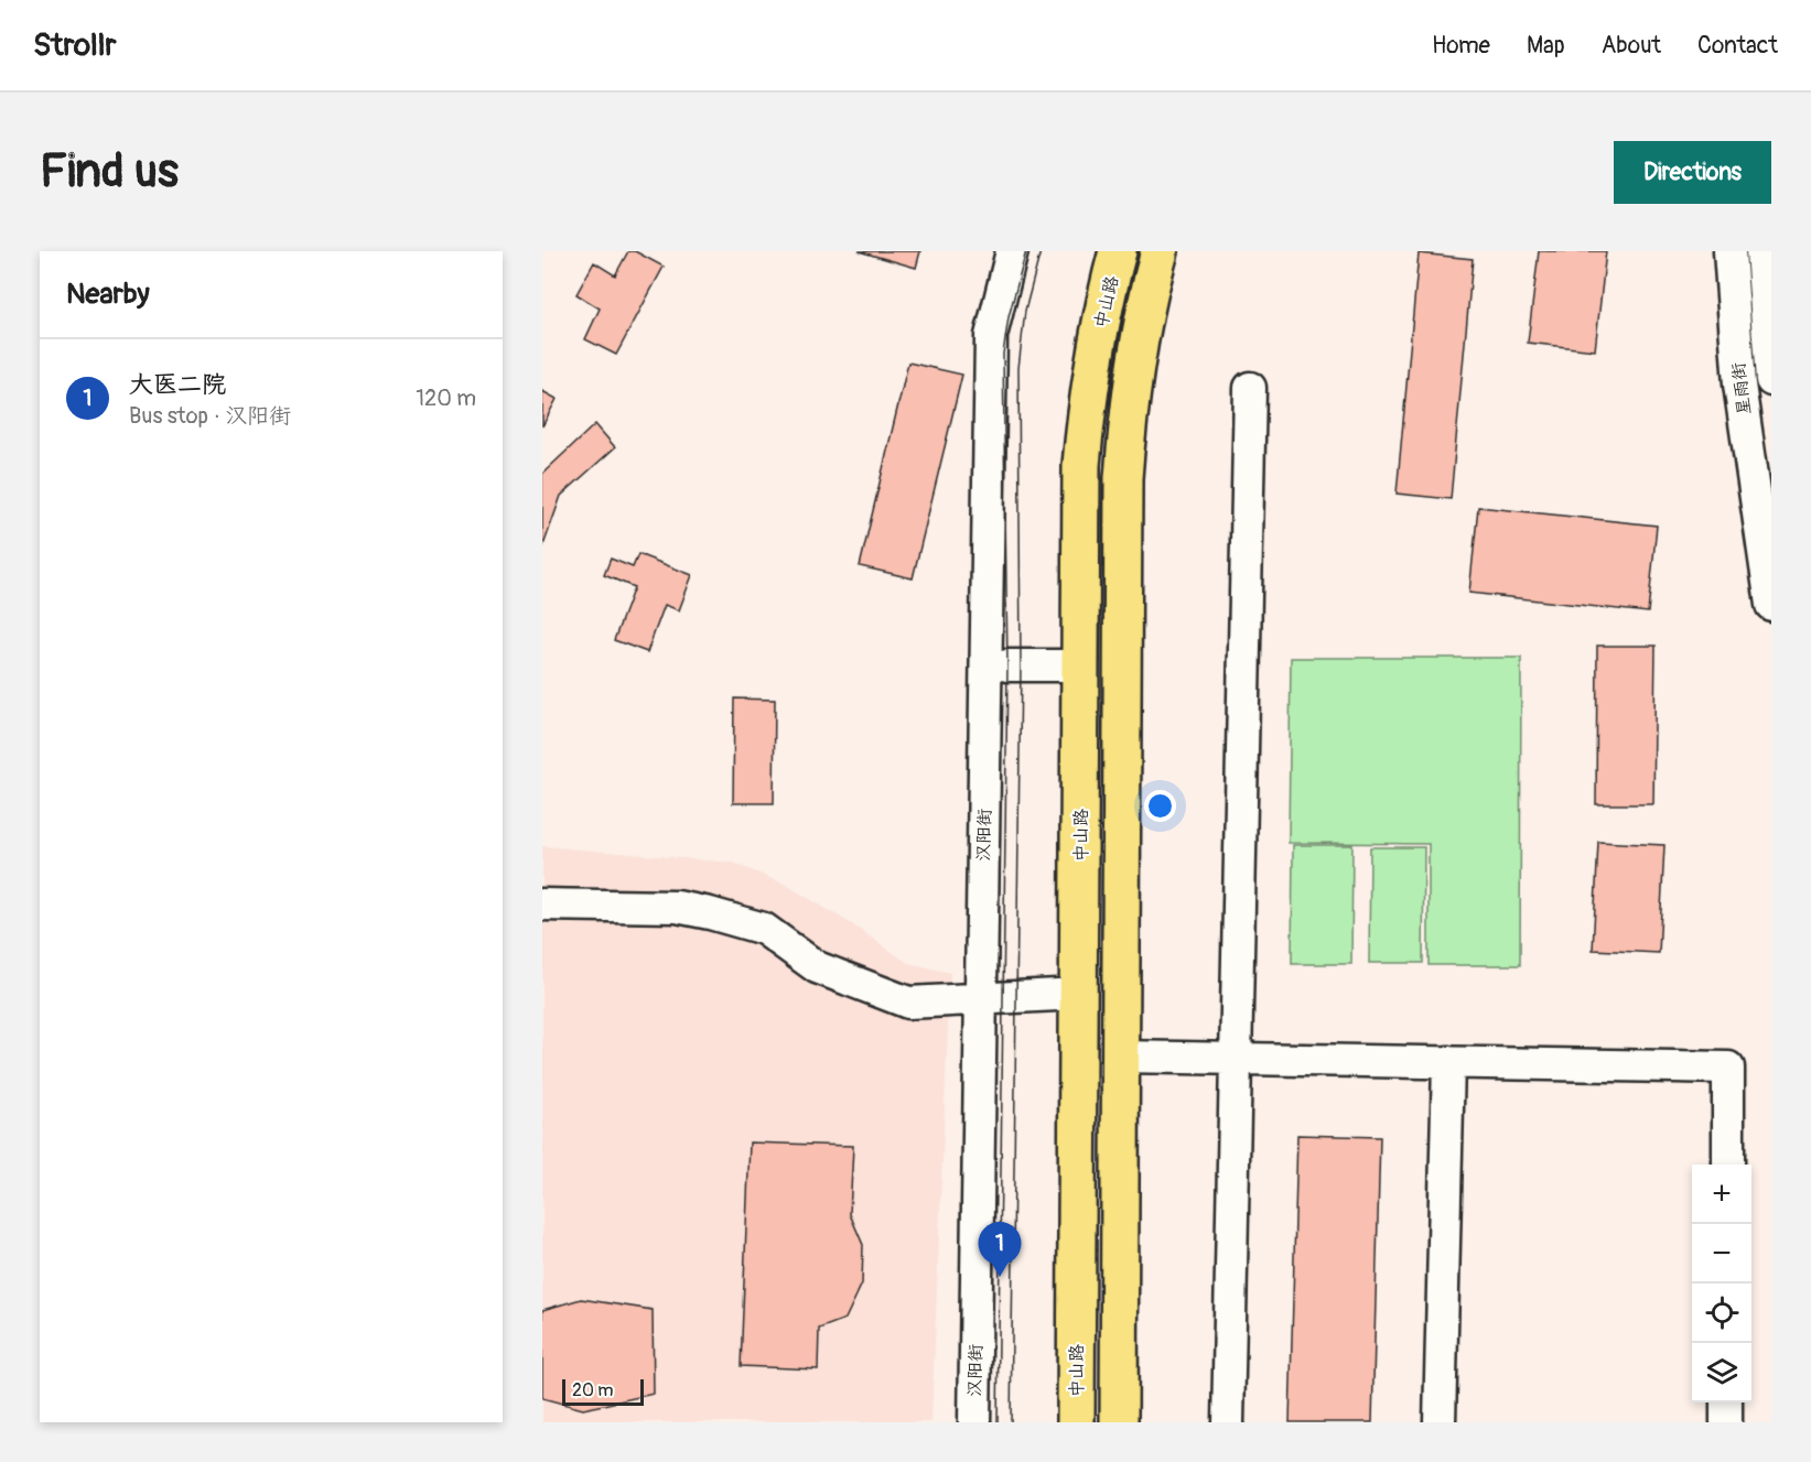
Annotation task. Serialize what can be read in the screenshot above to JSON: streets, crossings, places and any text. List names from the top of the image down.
{
  "streets": {
    "highway": ["中山路"],
    "street": ["星雨街", "汉阳街"]
  },
  "scale_bar": "20 m",
  "page": {
    "header": "Strollr",
    "nav": [
      "Home",
      "Map",
      "About",
      "Contact"
    ],
    "buttons": "Directions",
    "title": "Find us",
    "heading": "Nearby",
    "list": [
      {
        "mark": "1",
        "name": "大医二院",
        "note": "Bus stop · 汉阳街",
        "value": "120 m"
      }
    ],
    "map_buttons": ["+", "−"],
    "pins": "1",
    "scale": "20 m"
  }
}
